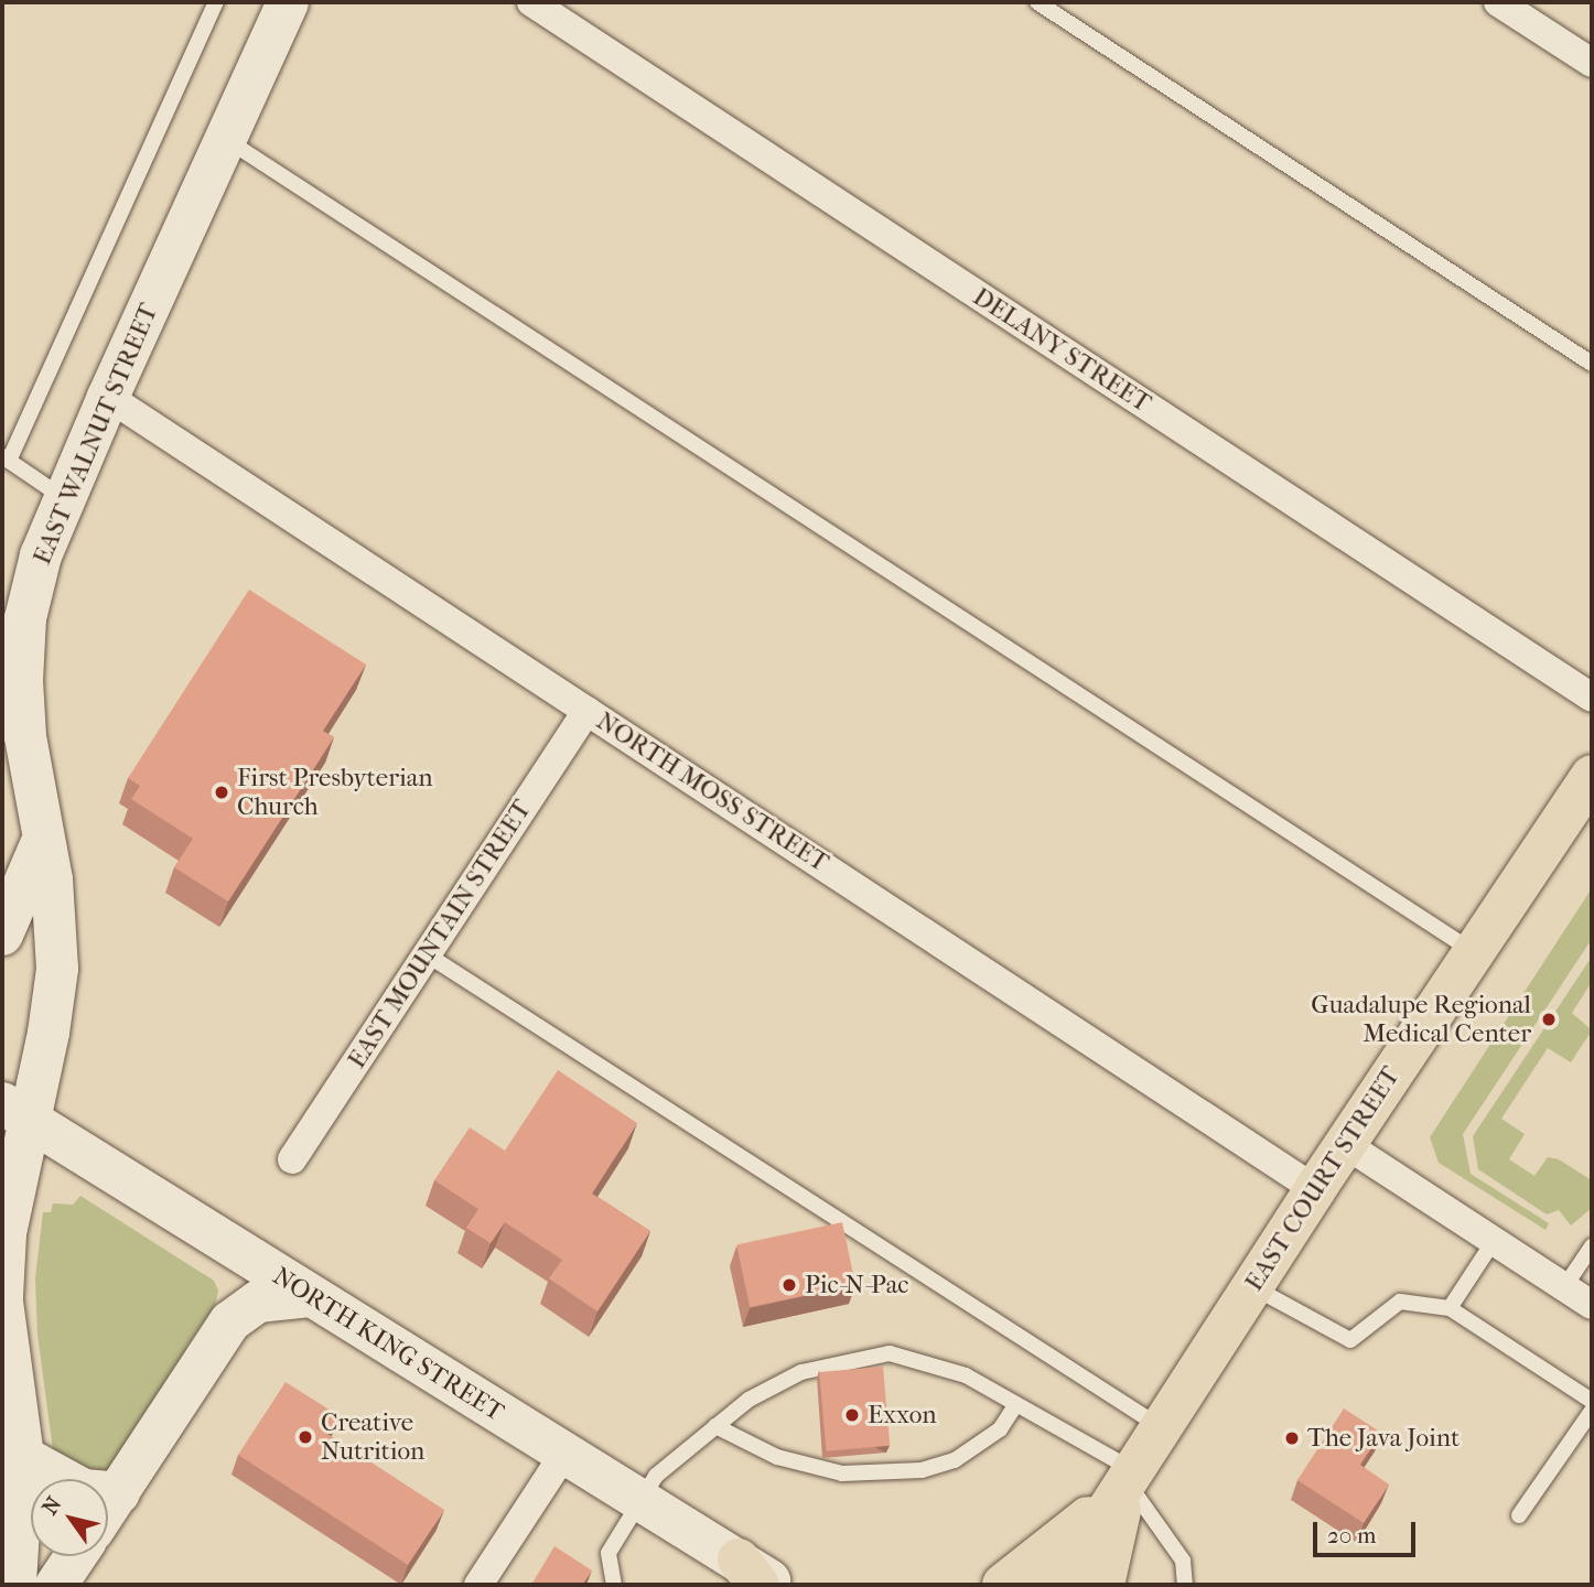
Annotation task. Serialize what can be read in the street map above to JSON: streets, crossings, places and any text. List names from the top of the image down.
{
  "streets": {
    "main road": ["EAST COURT STREET"],
    "street": [
      "DELANY STREET",
      "EAST WALNUT STREET",
      "NORTH MOSS STREET",
      "EAST MOUNTAIN STREET",
      "NORTH KING STREET"
    ]
  },
  "crossings": [
    ["EAST WALNUT STREET", "NORTH MOSS STREET"],
    ["EAST WALNUT STREET", "NORTH KING STREET"],
    ["NORTH MOSS STREET", "EAST MOUNTAIN STREET"],
    ["NORTH MOSS STREET", "EAST COURT STREET"]
  ],
  "places": [
    "First Presbyterian Church",
    "Guadalupe Regional Medical Center",
    "Pic-N-Pac",
    "Exxon",
    "Creative Nutrition",
    "The Java Joint"
  ],
  "scale_bar": "20 m",
  "north": "top left"
}
